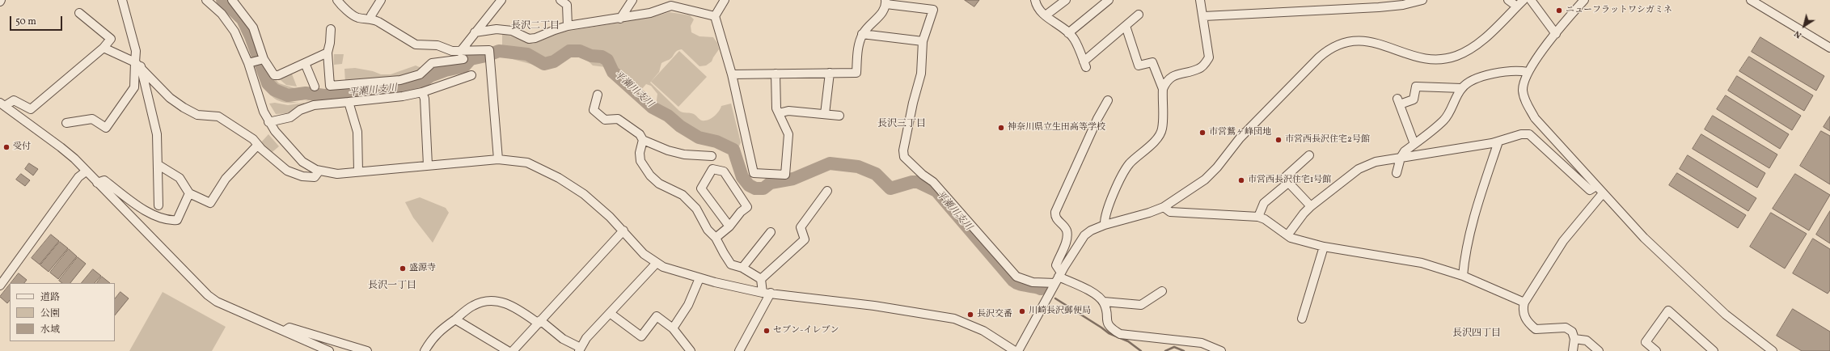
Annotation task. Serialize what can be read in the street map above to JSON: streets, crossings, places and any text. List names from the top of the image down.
{
  "districts": [
    "長沢二丁目",
    "長沢三丁目",
    "長沢一丁目",
    "長沢四丁目"
  ],
  "water": ["平瀬川支川"],
  "places": [
    "ニューフラットワシガミネ",
    "神奈川県立生田高等学校",
    "市営鷲ヶ峰団地",
    "市営西長沢住宅2号館",
    "受付",
    "市営西長沢住宅1号館",
    "盛源寺",
    "川崎長沢郵便局",
    "長沢交番",
    "セブン-イレブン"
  ],
  "legend": ["道路", "公園", "水域"],
  "scale_bar": "50 m",
  "north": "bottom left"
}
